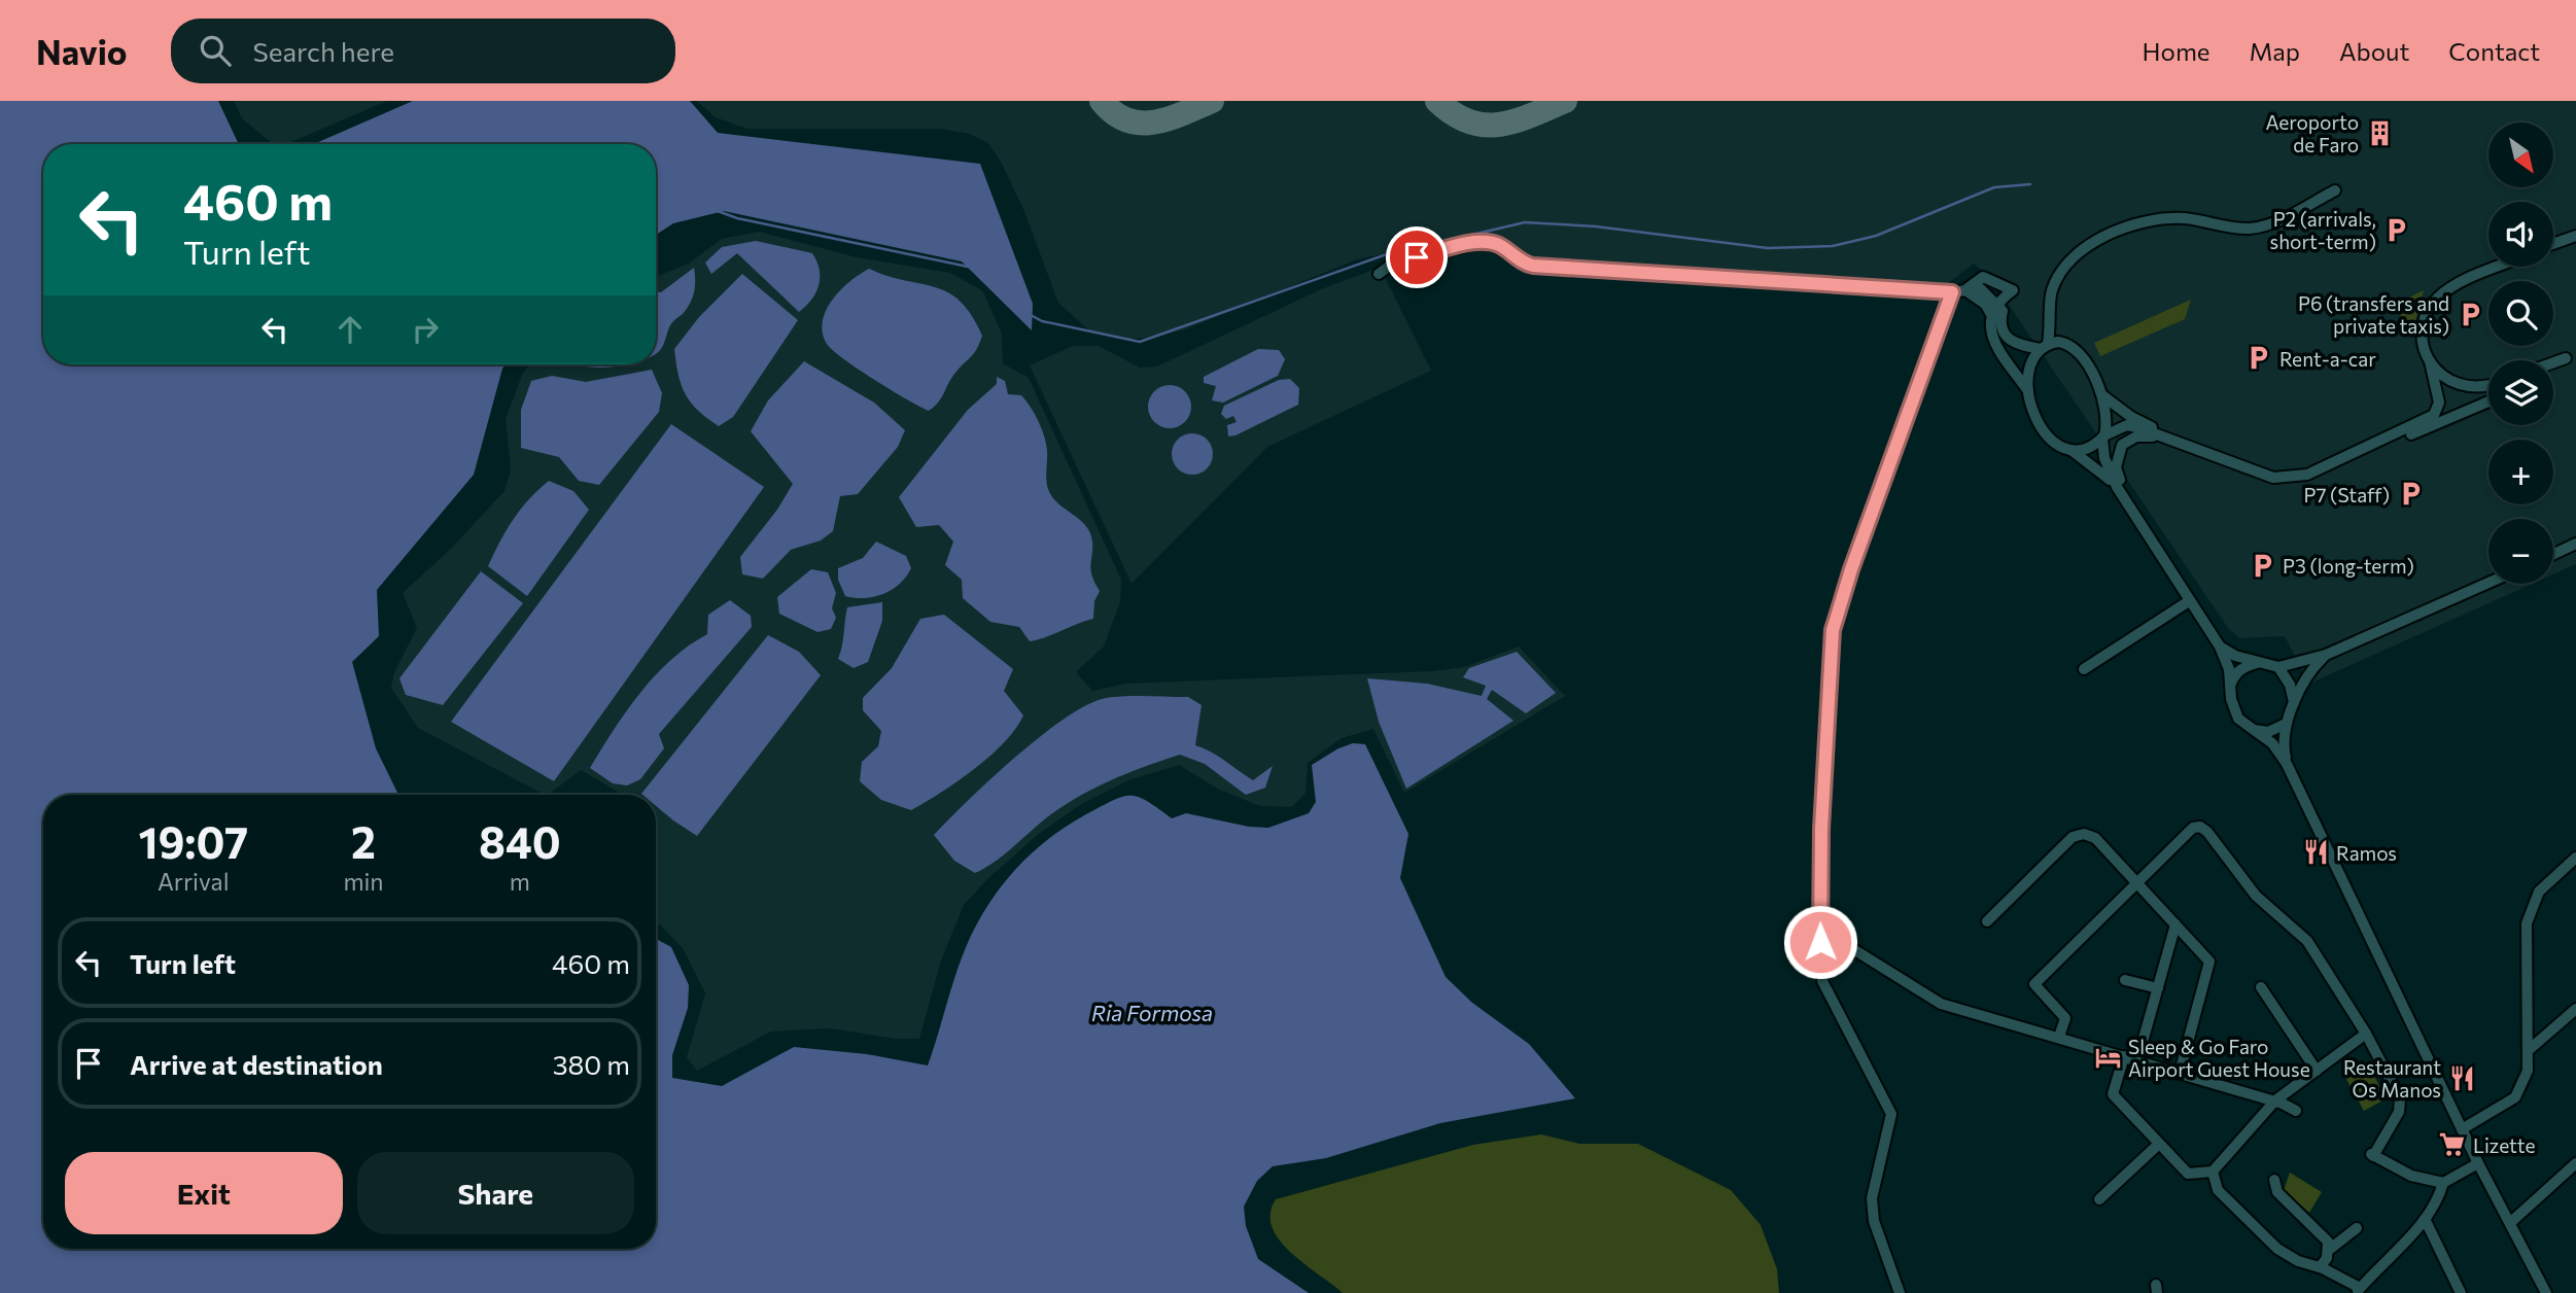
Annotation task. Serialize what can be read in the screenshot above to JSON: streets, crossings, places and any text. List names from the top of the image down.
{
  "water": ["Ria Formosa"],
  "places": {
    "building": ["Aeroporto de Faro"],
    "parking": [
      "P2 (arrivals, short-term)",
      "P6 (transfers and private taxis)",
      "Rent-a-car",
      "P7 (Staff)",
      "P3 (long-term)"
    ],
    "restaurant": ["Ramos", "Restaurant Os Manos"],
    "hotel": ["Sleep & Go Faro Airport Guest House"],
    "supermarket": ["Lizette"]
  },
  "north": "bottom right",
  "page": {
    "header": "Navio",
    "search": "Search here",
    "nav": [
      "Home",
      "Map",
      "About",
      "Contact"
    ],
    "map_buttons": ["+", "−"],
    "turn": ["460 m", "Turn left"],
    "eta": [
      "19:07",
      "Arrival",
      "2",
      "min",
      "840",
      "m"
    ],
    "list": [
      {
        "name": "Turn left",
        "value": "460 m"
      },
      {
        "name": "Arrive at destination",
        "value": "380 m"
      }
    ],
    "buttons": ["Exit", "Share"]
  }
}
